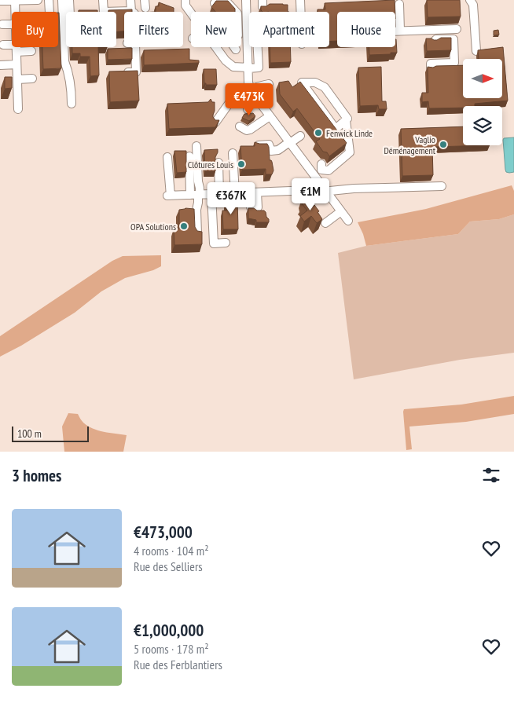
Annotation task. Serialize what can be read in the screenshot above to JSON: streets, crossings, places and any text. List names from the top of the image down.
{
  "places": [
    "Fenwick Linde",
    "Vaglio Déménagement",
    "Clôtures Louis",
    "OPA Solutions"
  ],
  "scale_bar": "100 m",
  "north": "right",
  "page": {
    "chip": [
      "Buy",
      "Rent",
      "Filters",
      "New",
      "Apartment",
      "House"
    ],
    "price": ["€473K", "€1M", "€367K"],
    "scale": "100 m",
    "heading": "3 homes",
    "list": [
      {
        "name": "€473,000",
        "note": "4 rooms · 104 m² · Rue des Selliers"
      },
      {
        "name": "€1,000,000",
        "note": "5 rooms · 178 m² · Rue des Ferblantiers"
      }
    ]
  }
}
